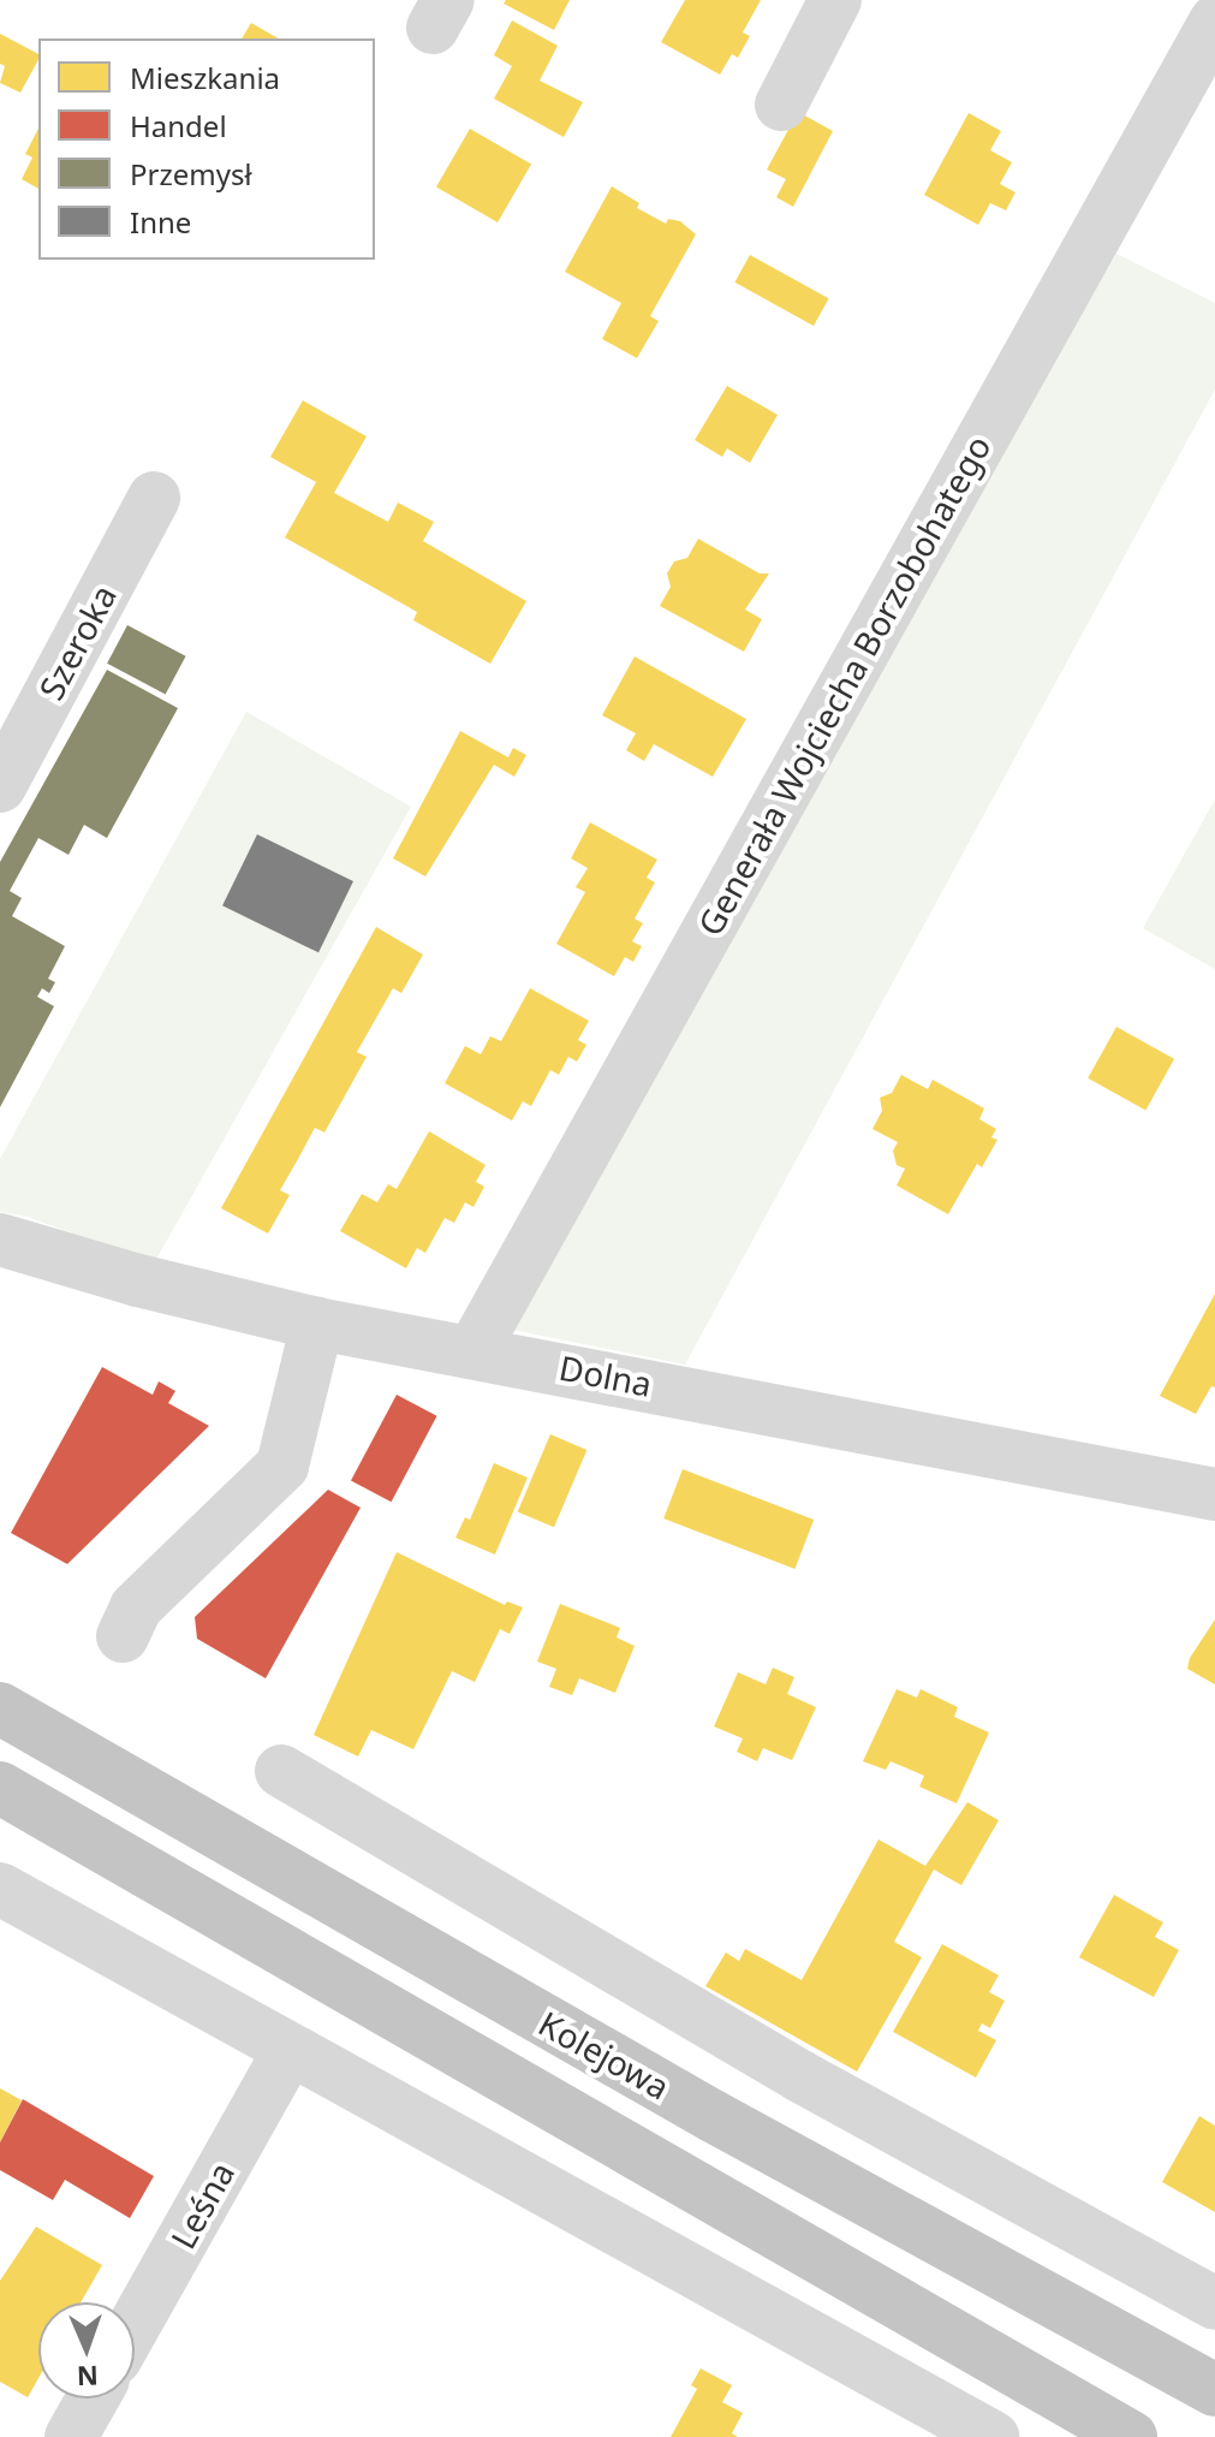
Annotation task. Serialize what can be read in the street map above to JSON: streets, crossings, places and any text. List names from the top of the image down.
{
  "streets": {
    "highway": ["Kolejowa"],
    "street": [
      "Szeroka",
      "Generała Wojciecha Borzobohatego",
      "Dolna",
      "Leśna"
    ]
  },
  "crossings": [
    ["Generała Wojciecha Borzobohatego", "Dolna"]
  ],
  "legend": [
    "Mieszkania",
    "Handel",
    "Przemysł",
    "Inne"
  ],
  "north": "bottom"
}
